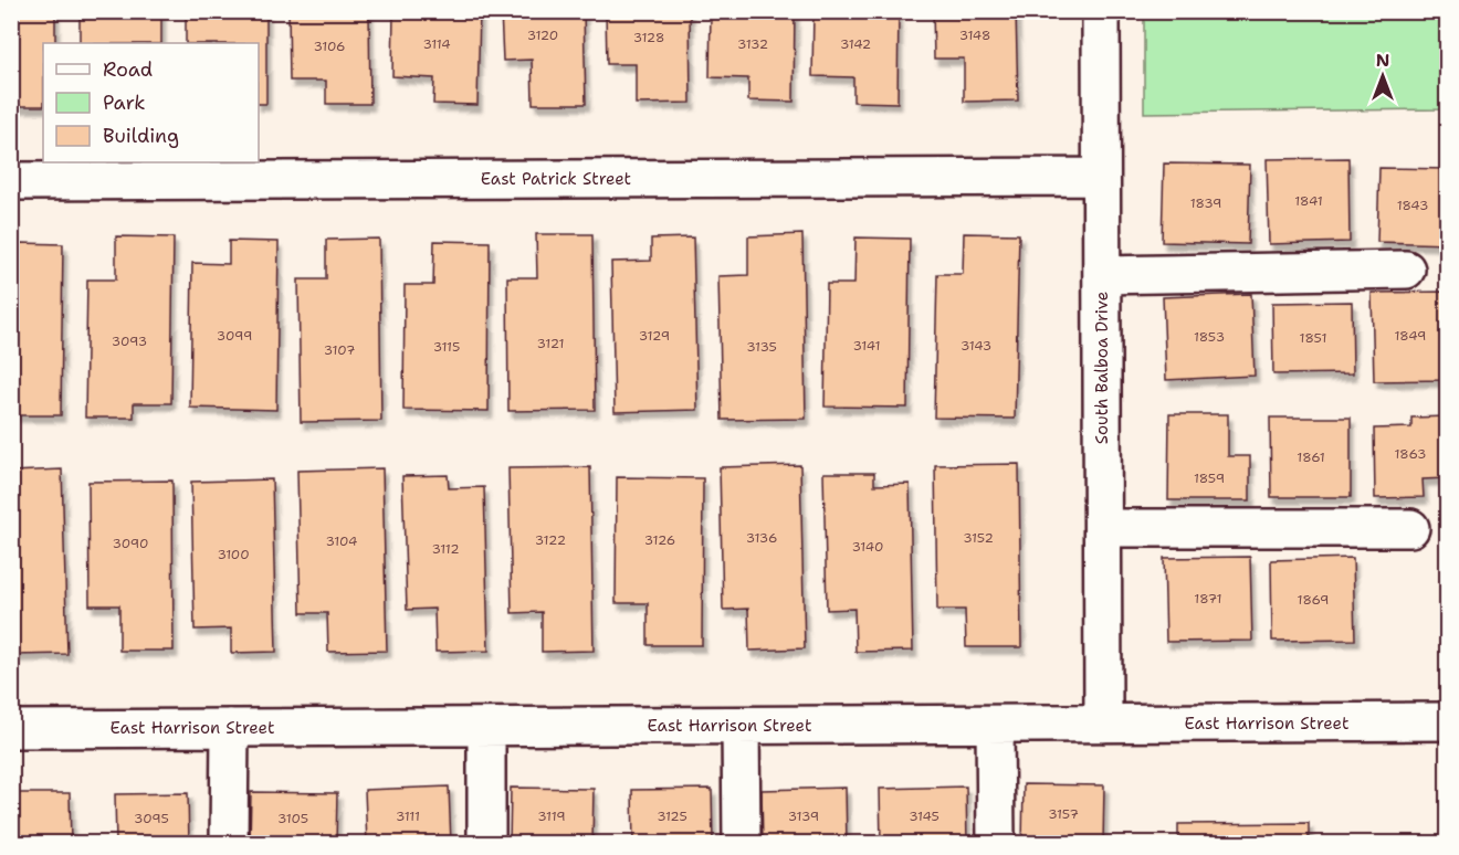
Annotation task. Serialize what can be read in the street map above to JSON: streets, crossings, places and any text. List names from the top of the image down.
{
  "streets": {
    "street": ["East Patrick Street", "South Balboa Drive", "East Harrison Street"]
  },
  "crossings": [
    ["East Patrick Street", "South Balboa Drive"],
    ["South Balboa Drive", "East Harrison Street"]
  ],
  "house_numbers": [
    "3120",
    "3148",
    "3128",
    "3114",
    "3132",
    "3142",
    "3106",
    "1841",
    "1839",
    "1843",
    "3099",
    "3129",
    "1849",
    "1853",
    "1851",
    "3093",
    "3121",
    "3141",
    "3143",
    "3115",
    "3135",
    "3107",
    "1863",
    "1861",
    "1859",
    "3136",
    "3152",
    "3122",
    "3126",
    "3104",
    "3090",
    "3140",
    "3112",
    "3100",
    "1871",
    "1869",
    "3157",
    "3111",
    "3119",
    "3125",
    "3139",
    "3145",
    "3095",
    "3105"
  ],
  "legend": ["Road", "Park", "Building"],
  "north": "top"
}
